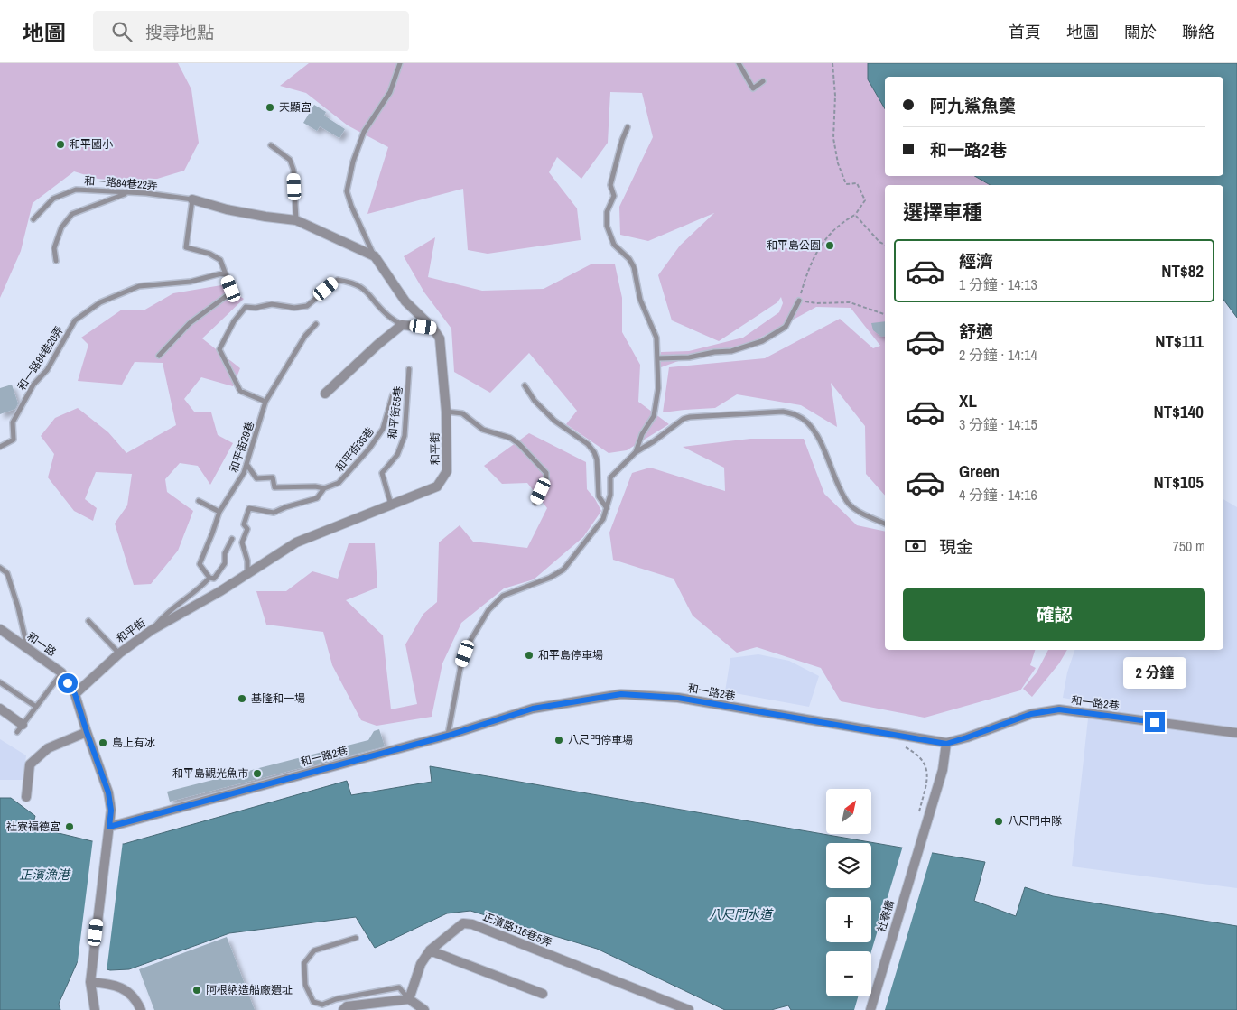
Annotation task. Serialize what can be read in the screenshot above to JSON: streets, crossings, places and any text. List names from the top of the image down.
{
  "streets": {
    "street": [
      "和平街",
      "和一路",
      "和一路2巷",
      "社寮橋",
      "正濱路116巷5弄"
    ],
    "lane": [
      "和一路84巷22弄",
      "和一路84巷20弄",
      "和平街55巷",
      "和平街29巷",
      "和平街35巷"
    ]
  },
  "crossings": [
    ["和平街55巷", "和平街"],
    ["和平街", "和平街35巷"],
    ["和平街", "和一路"],
    ["和一路", "和一路2巷"],
    ["和一路2巷", "社寮橋"]
  ],
  "water": ["正濱漁港", "八尺門水道"],
  "places": [
    "天顯宮",
    "和平國小",
    "和平島公園",
    "和平島停車場",
    "基隆和一場",
    "八尺門停車場",
    "島上有冰",
    "和平島觀光魚市",
    "八尺門中隊",
    "社寮福德宮",
    "阿根納造船廠遺址"
  ],
  "north": "top right",
  "page": {
    "header": "地圖",
    "search": "搜尋地點",
    "nav": [
      "首頁",
      "地圖",
      "關於",
      "聯絡"
    ],
    "banner": ["阿九鯊魚羹", "和一路2巷"],
    "heading": "選擇車種",
    "list": [
      {
        "name": "經濟",
        "note": "1 分鐘 · 14:13",
        "value": "NT$82"
      },
      {
        "name": "舒適",
        "note": "2 分鐘 · 14:14",
        "value": "NT$111"
      },
      {
        "name": "XL",
        "note": "3 分鐘 · 14:15",
        "value": "NT$140"
      },
      {
        "name": "Green",
        "note": "4 分鐘 · 14:16",
        "value": "NT$105"
      }
    ],
    "pay": ["現金", "750 m"],
    "buttons": "確認",
    "bubble": "2 分鐘",
    "map_buttons": ["+", "−"]
  }
}
